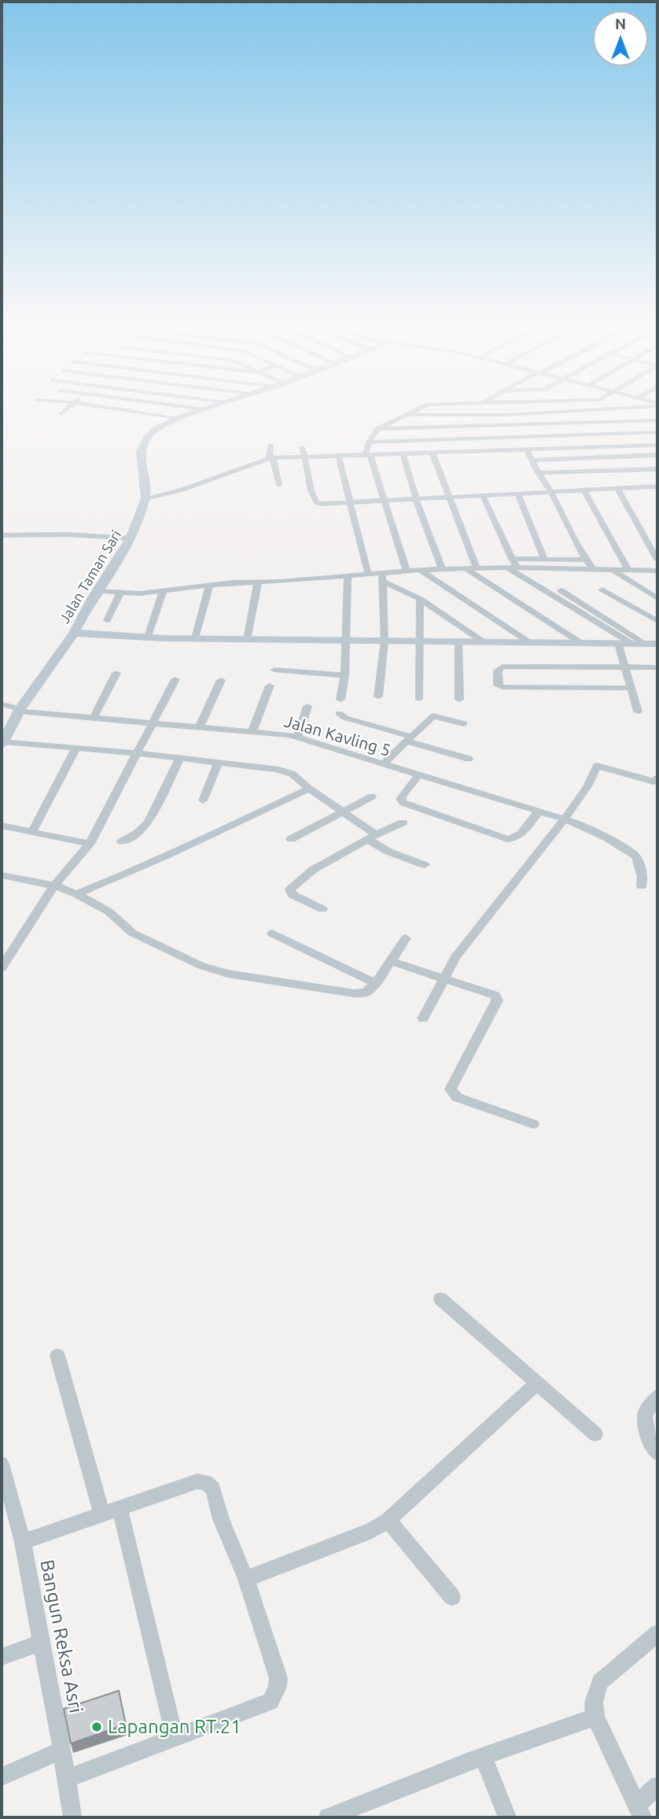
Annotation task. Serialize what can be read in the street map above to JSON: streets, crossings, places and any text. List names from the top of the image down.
{
  "streets": {
    "street": ["Jalan Taman Sari", "Jalan Kavling 5", "Bangun Reksa Asri"]
  },
  "crossings": [
    ["Jalan Taman Sari", "Jalan Kavling 5"]
  ],
  "places": ["Lapangan RT.21"],
  "north": "top"
}
